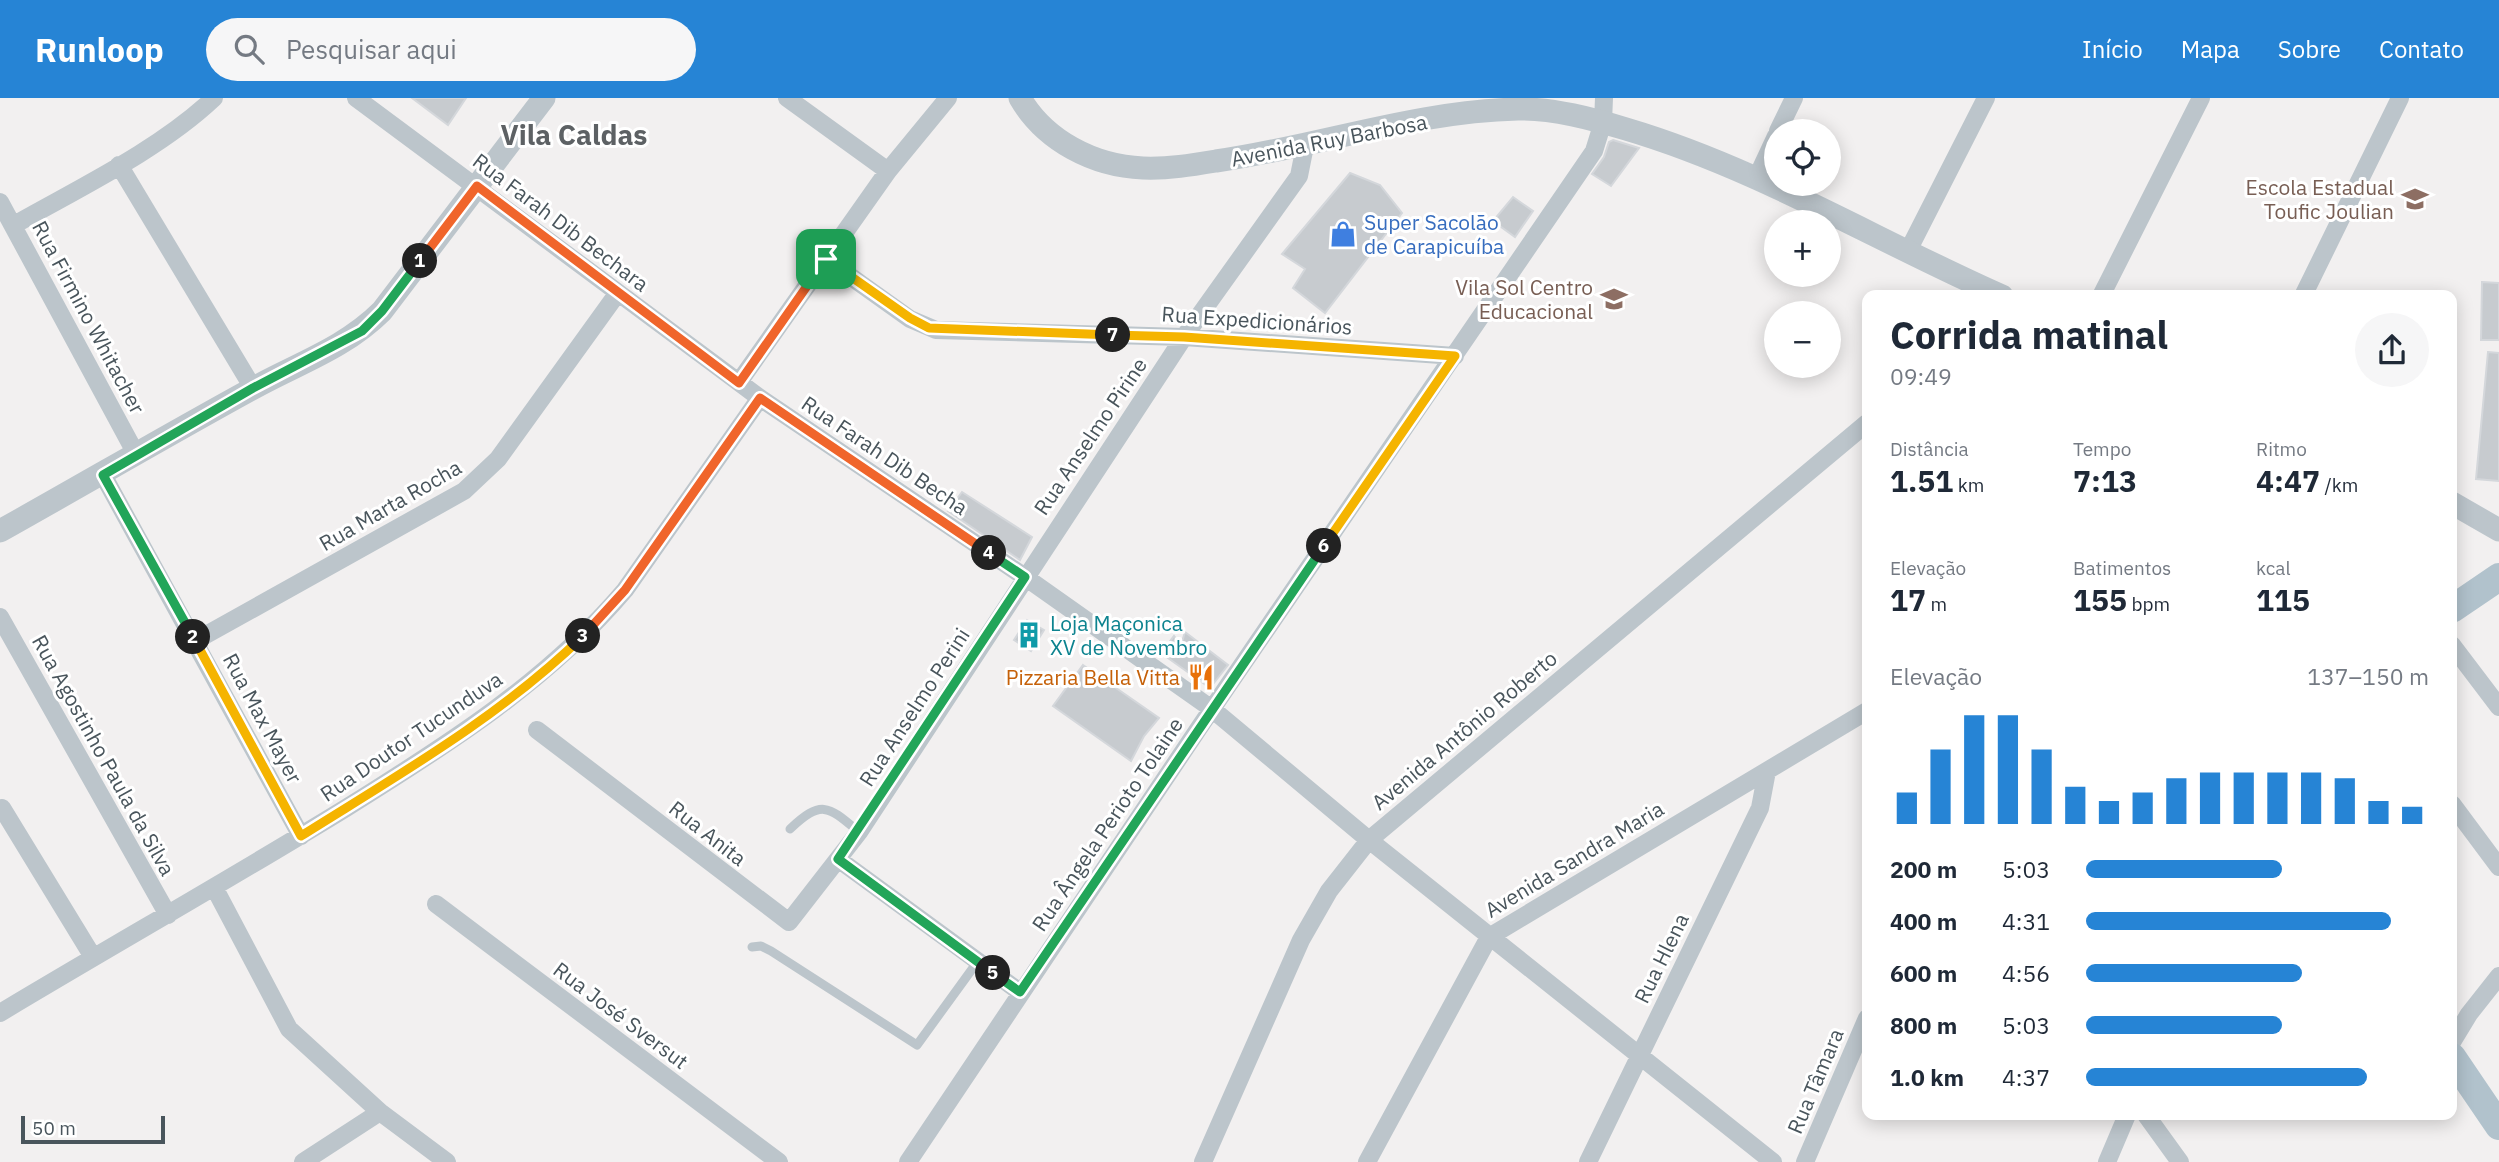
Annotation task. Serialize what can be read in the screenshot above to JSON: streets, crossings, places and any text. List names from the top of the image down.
{
  "streets": {
    "street": [
      "Avenida Ruy Barbosa",
      "Rua Farah Dib Bechara",
      "Rua Firmino Whitacher",
      "Rua Expedicionários",
      "Rua Anselmo Pirine",
      "Rua Farah Dib Becha",
      "Rua Marta Rocha",
      "Rua Anselmo Perini",
      "Rua Max Mayer",
      "Avenida Antônio Roberto",
      "Rua Doutor Tucunduva",
      "Rua Agostinho Paula da Silva",
      "Rua Ângela Perioto Tolaine",
      "Rua Anita",
      "Avenida Sandra Maria",
      "Rua Hlena",
      "Rua José Sversut",
      "Rua Tâmara"
    ]
  },
  "crossings": [
    ["Avenida Ruy Barbosa", "Rua Anselmo Pirine"],
    ["Avenida Ruy Barbosa", "Rua Ângela Perioto Tolaine"],
    ["Rua Farah Dib Bechara", "Rua Farah Dib Becha"],
    ["Rua Farah Dib Bechara", "Rua Marta Rocha"],
    ["Rua Expedicionários", "Rua Anselmo Pirine"],
    ["Rua Expedicionários", "Rua Ângela Perioto Tolaine"],
    ["Rua Anselmo Pirine", "Rua Farah Dib Becha"],
    ["Rua Anselmo Pirine", "Rua Anselmo Perini"],
    ["Rua Farah Dib Becha", "Rua Anselmo Perini"],
    ["Rua Farah Dib Becha", "Avenida Antônio Roberto"],
    ["Rua Farah Dib Becha", "Rua Doutor Tucunduva"],
    ["Rua Farah Dib Becha", "Rua Ângela Perioto Tolaine"],
    ["Rua Farah Dib Becha", "Avenida Sandra Maria"],
    ["Rua Farah Dib Becha", "Rua Hlena"],
    ["Rua Marta Rocha", "Rua Max Mayer"],
    ["Rua Anselmo Perini", "Rua Anita"],
    ["Rua Max Mayer", "Rua Doutor Tucunduva"],
    ["Rua Doutor Tucunduva", "Rua Agostinho Paula da Silva"],
    ["Avenida Sandra Maria", "Rua Hlena"]
  ],
  "districts": ["Vila Caldas"],
  "places": {
    "school or university": ["Escola Estadual Toufic Joulian", "Vila Sol Centro Educacional"],
    "shop": ["Super Sacolão de Carapicuíba"],
    "building": ["Loja Maçonica XV de Novembro"],
    "restaurant": ["Pizzaria Bella Vitta"]
  },
  "scale_bar": "50 m",
  "page": {
    "header": "Runloop",
    "search": "Pesquisar aqui",
    "nav": [
      "Início",
      "Mapa",
      "Sobre",
      "Contato"
    ],
    "map_buttons": ["+", "−"],
    "pins": [
      "1",
      "7",
      "6",
      "4",
      "3",
      "2",
      "5"
    ],
    "heading": ["Corrida matinal", "09:49"],
    "stats": [
      ["Distância", "1.51 km"],
      ["Tempo", "7:13"],
      ["Ritmo", "4:47 /km"],
      ["Elevação", "17 m"],
      ["Batimentos", "155 bpm"],
      ["kcal", "115"]
    ],
    "chart": ["Elevação", "137–150 m"],
    "list": [
      {
        "name": "200 m",
        "note": "5:03"
      },
      {
        "name": "400 m",
        "note": "4:31"
      },
      {
        "name": "600 m",
        "note": "4:56"
      },
      {
        "name": "800 m",
        "note": "5:03"
      },
      {
        "name": "1.0 km",
        "note": "4:37"
      }
    ],
    "scale": "50 m"
  }
}
